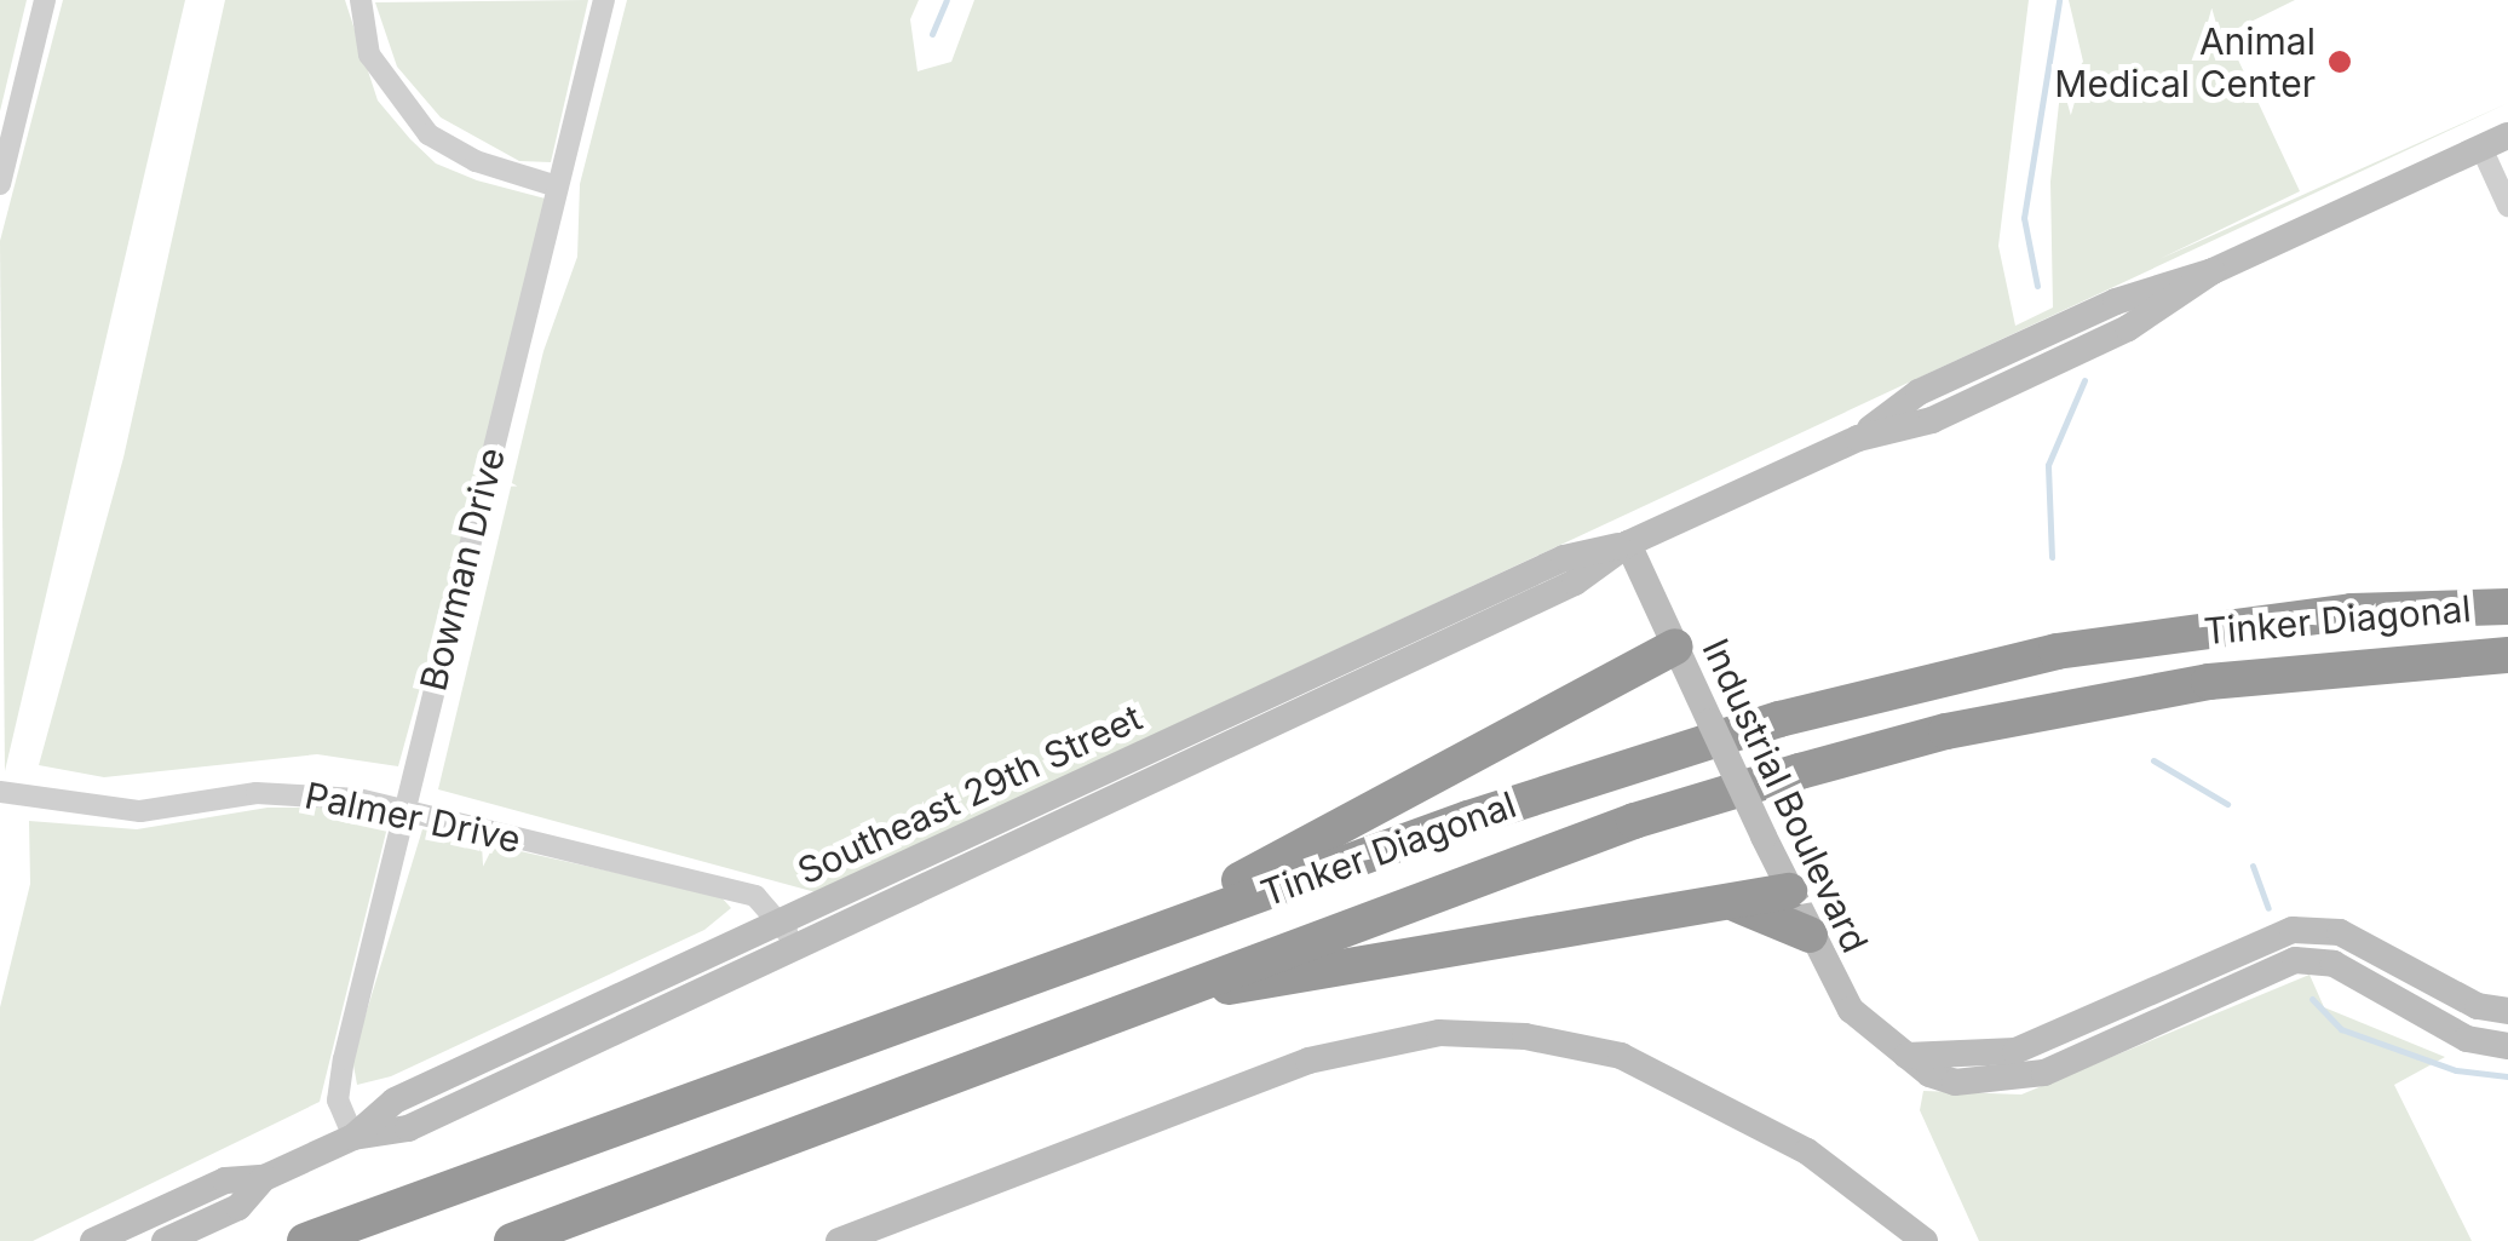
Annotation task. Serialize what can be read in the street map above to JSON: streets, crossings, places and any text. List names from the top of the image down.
{
  "streets": {
    "highway": ["Tinker Diagonal"],
    "main road": ["Southeast 29th Street", "Industrial Boulevard"],
    "street": ["Bowman Drive", "Palmer Drive"]
  },
  "crossings": [
    ["Bowman Drive", "Southeast 29th Street"],
    ["Bowman Drive", "Palmer Drive"],
    ["Southeast 29th Street", "Industrial Boulevard"],
    ["Southeast 29th Street", "Palmer Drive"]
  ],
  "places": ["Animal Medical Center"]
}
